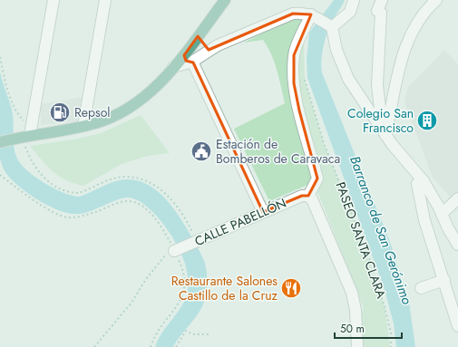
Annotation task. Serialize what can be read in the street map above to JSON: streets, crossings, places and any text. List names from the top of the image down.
{
  "streets": {
    "street": ["CALLE PABELLÓN", "PASEO SANTA CLARA"]
  },
  "crossings": [
    ["CALLE PABELLÓN", "PASEO SANTA CLARA"]
  ],
  "water": ["Barranco de San Gerónimo"],
  "places": {
    "fuel station": ["Repsol"],
    "building": ["Colegio San Francisco"],
    "public building": ["Estación de Bomberos de Caravaca"],
    "restaurant": ["Restaurante Salones Castillo de la Cruz"]
  },
  "scale_bar": "50 m"
}
